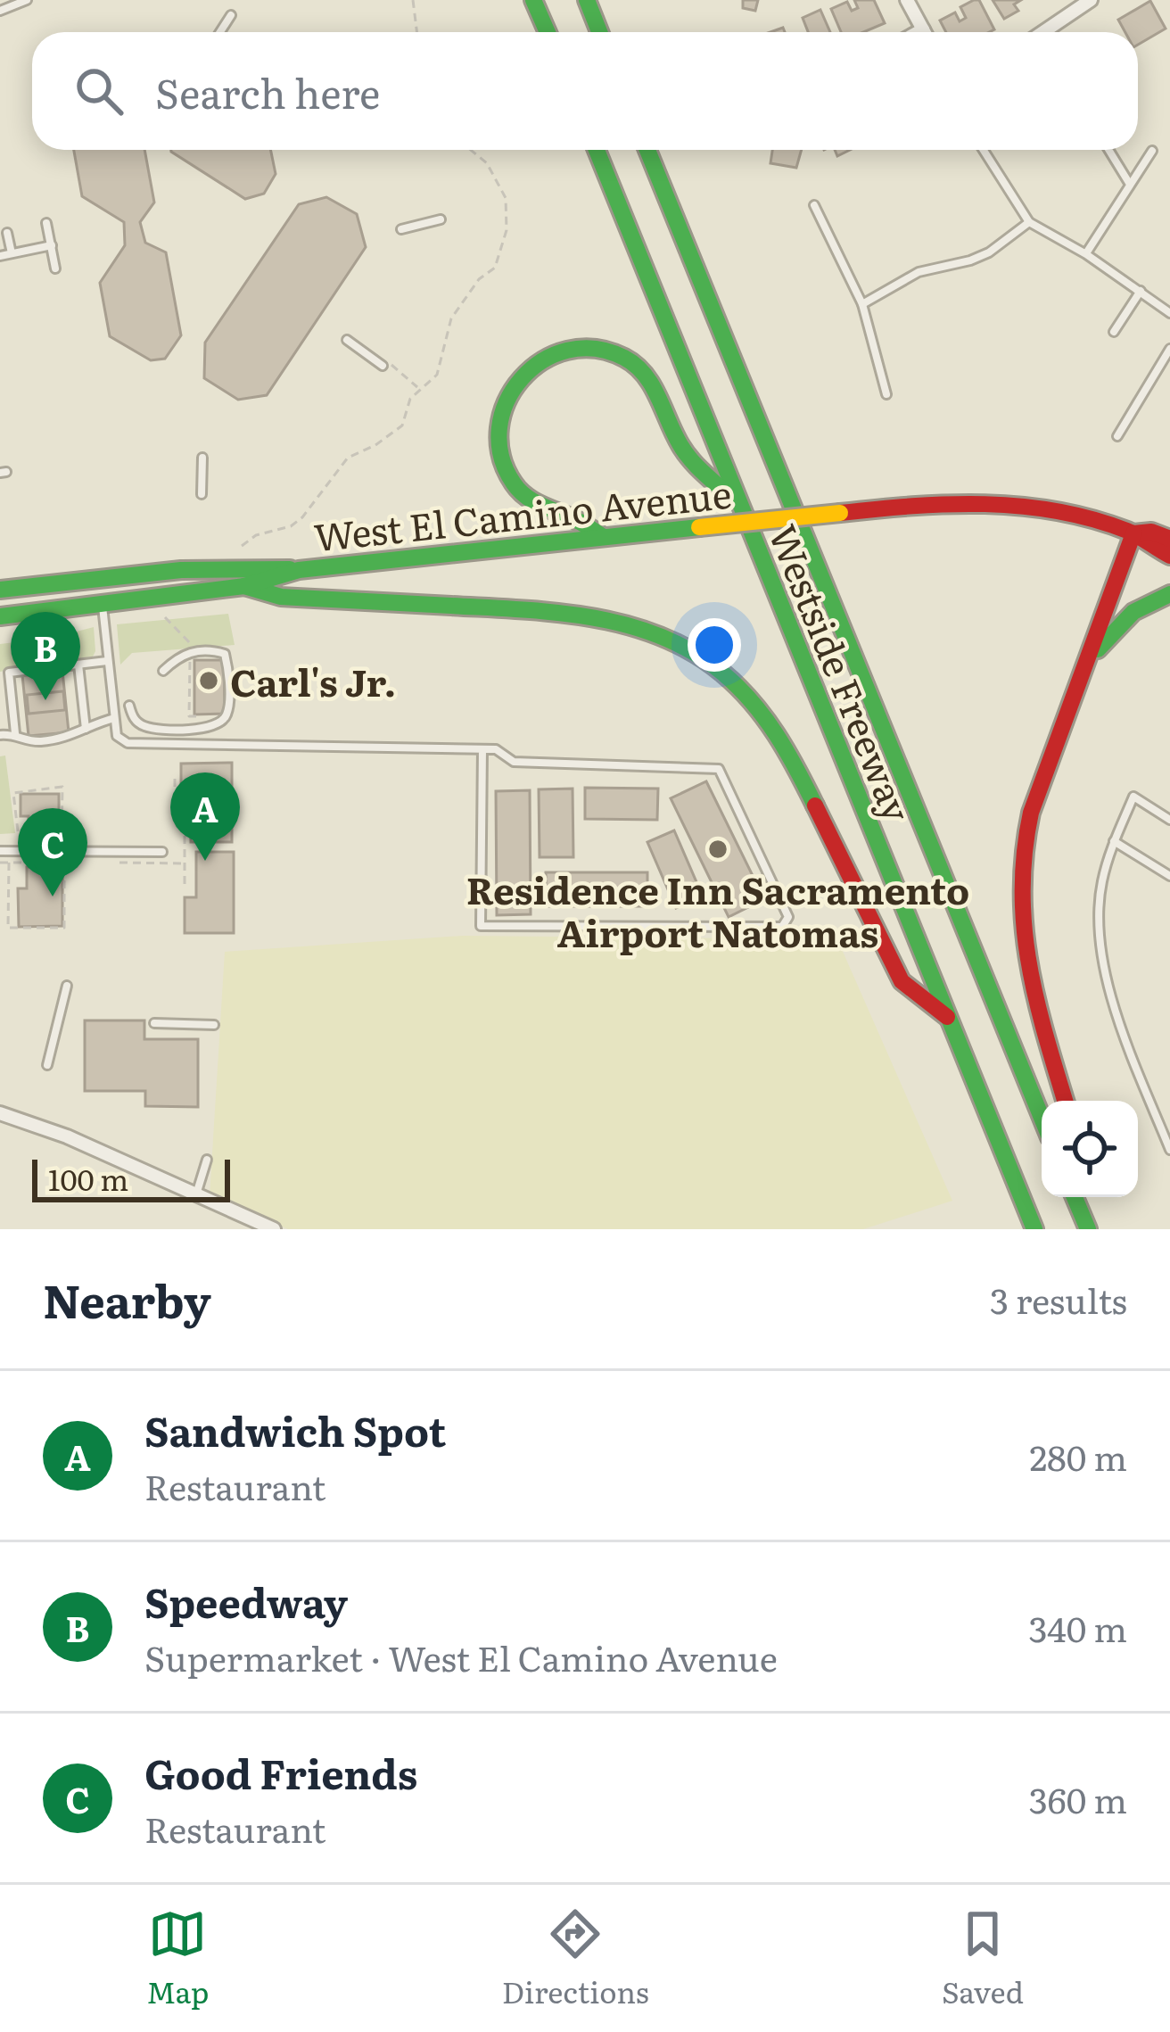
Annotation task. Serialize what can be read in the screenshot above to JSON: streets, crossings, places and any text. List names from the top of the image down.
{
  "streets": {
    "main road": ["West El Camino Avenue", "Westside Freeway"]
  },
  "places": ["Carl's Jr.", "Residence Inn Sacramento Airport Natomas"],
  "scale_bar": "100 m",
  "page": {
    "search": "Search here",
    "pins": ["B", "A", "C"],
    "scale": "100 m",
    "heading": ["Nearby", "3 results"],
    "list": [
      {
        "mark": "A",
        "name": "Sandwich Spot",
        "note": "Restaurant",
        "value": "280 m"
      },
      {
        "mark": "B",
        "name": "Speedway",
        "note": "Supermarket · West El Camino Avenue",
        "value": "340 m"
      },
      {
        "mark": "C",
        "name": "Good Friends",
        "note": "Restaurant",
        "value": "360 m"
      }
    ],
    "nav": ["Map", "Directions", "Saved"]
  }
}
